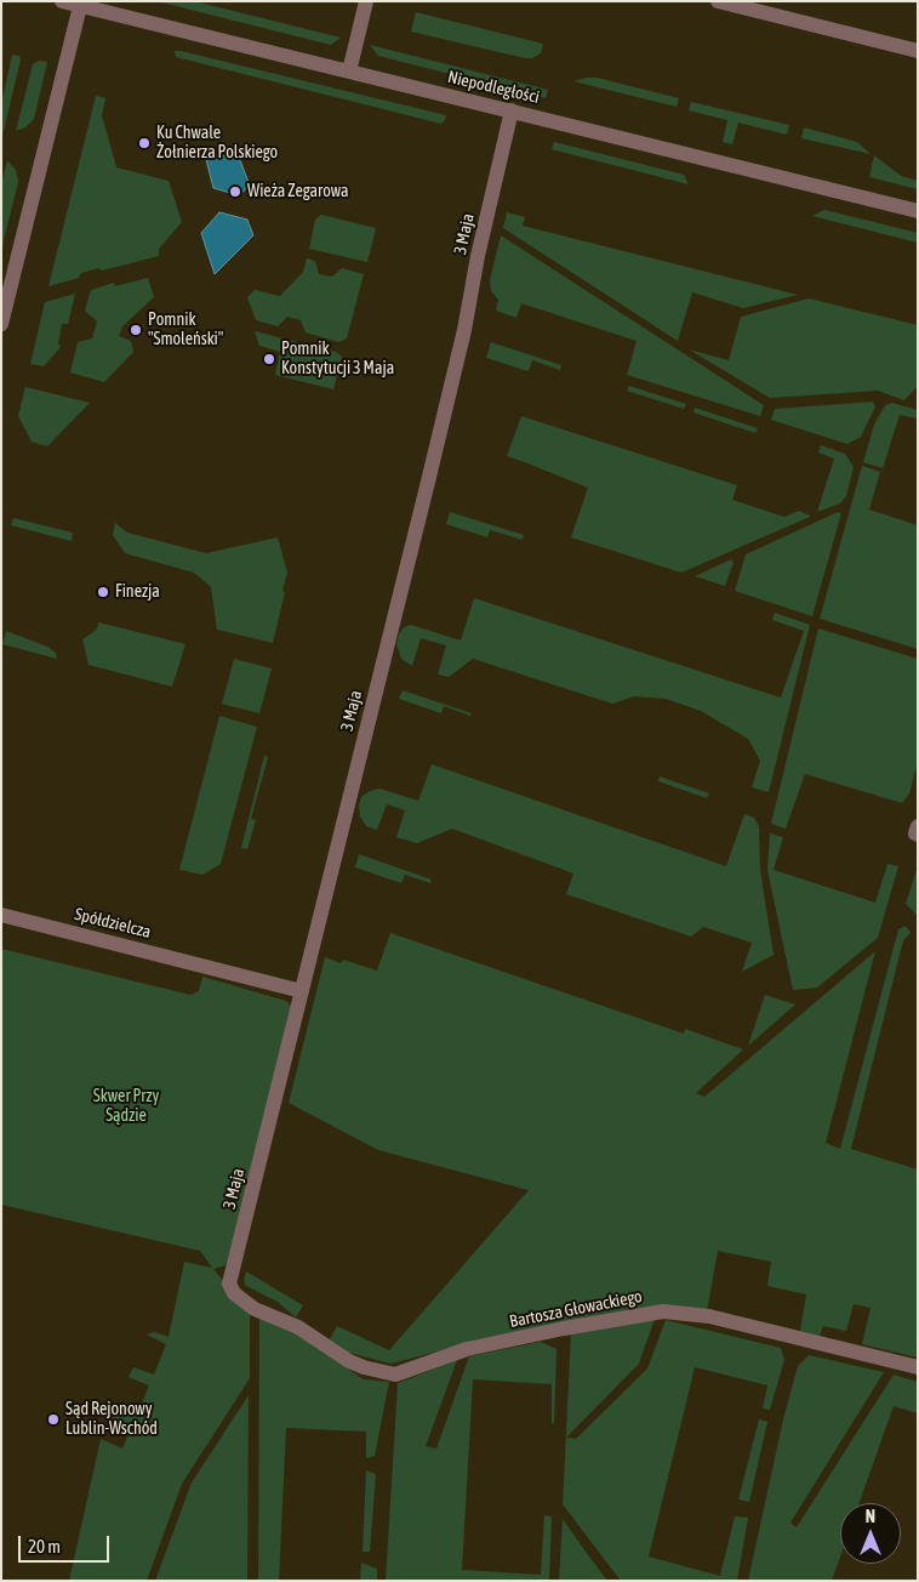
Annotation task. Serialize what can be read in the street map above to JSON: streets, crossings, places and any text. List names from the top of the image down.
{
  "streets": {
    "street": [
      "Niepodległości",
      "3 Maja",
      "Spółdzielcza",
      "Bartosza Głowackiego"
    ]
  },
  "crossings": [
    ["Niepodległości", "3 Maja"],
    ["3 Maja", "Spółdzielcza"],
    ["3 Maja", "Bartosza Głowackiego"]
  ],
  "parks": ["Skwer Przy Sądzie"],
  "places": [
    "Ku Chwale Żołnierza Polskiego",
    "Wieża Zegarowa",
    "Pomnik \"Smoleński\"",
    "Pomnik Konstytucji 3 Maja",
    "Finezja",
    "Sąd Rejonowy Lublin-Wschód"
  ],
  "scale_bar": "20 m",
  "north": "top"
}
